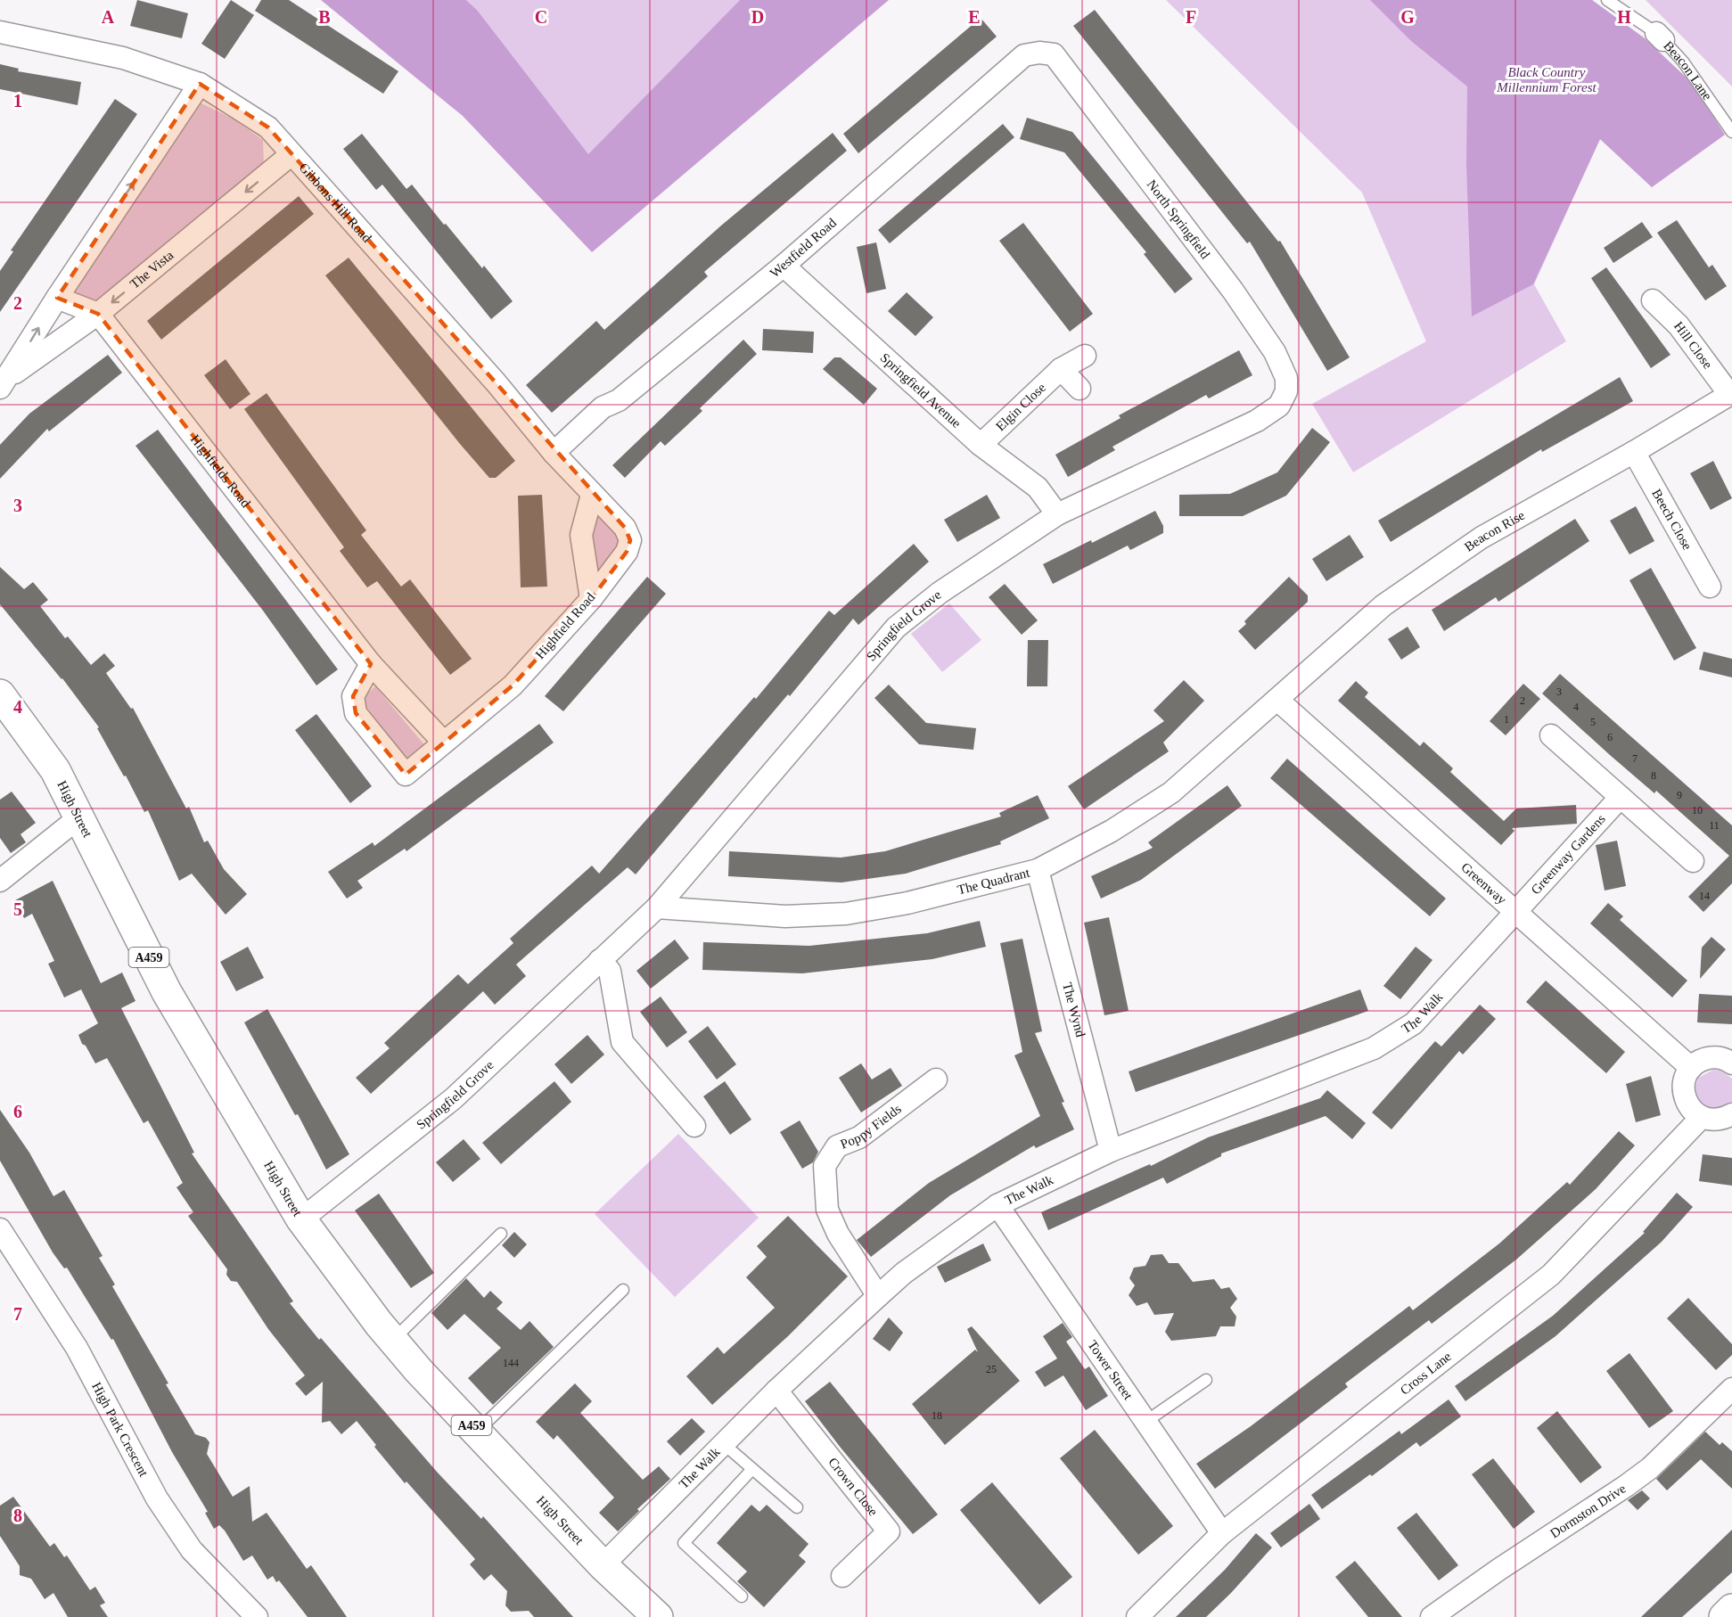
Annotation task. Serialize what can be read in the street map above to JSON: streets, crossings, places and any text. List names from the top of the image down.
{
  "streets": {
    "main road": ["High Street", "A459"],
    "street": [
      "Gibbons Hill Road",
      "North Springfield",
      "Westfield Road",
      "The Vista",
      "Hill Close",
      "Springfield Avenue",
      "Elgin Close",
      "Highfields Road",
      "Beech Close",
      "Beacon Rise",
      "Highfield Road",
      "Springfield Grove",
      "Greenway Gardens",
      "The Quadrant",
      "Greenway",
      "The Wynd",
      "The Walk",
      "Poppy Fields",
      "Tower Street",
      "Cross Lane",
      "High Park Crescent",
      "Crown Close",
      "Dormston Drive"
    ],
    "lane": ["Beacon Lane"]
  },
  "crossings": [
    ["Gibbons Hill Road", "Westfield Road"],
    ["Gibbons Hill Road", "The Vista"],
    ["Gibbons Hill Road", "Highfield Road"],
    ["North Springfield", "Westfield Road"],
    ["North Springfield", "Springfield Grove"],
    ["Westfield Road", "Springfield Avenue"],
    ["The Vista", "Highfields Road"],
    ["Hill Close", "Beacon Rise"],
    ["Springfield Avenue", "Elgin Close"],
    ["Springfield Avenue", "Springfield Grove"],
    ["Highfields Road", "Highfield Road"],
    ["Beech Close", "Beacon Rise"],
    ["Beacon Rise", "The Quadrant"],
    ["Beacon Rise", "Greenway"],
    ["Springfield Grove", "High Street"],
    ["Springfield Grove", "The Quadrant"],
    ["High Street", "The Walk"],
    ["Greenway Gardens", "Greenway"],
    ["Greenway Gardens", "The Walk"],
    ["The Quadrant", "Greenway"],
    ["The Quadrant", "The Wynd"],
    ["Greenway", "The Walk"],
    ["The Wynd", "The Walk"],
    ["The Walk", "Poppy Fields"],
    ["The Walk", "Tower Street"],
    ["The Walk", "Crown Close"],
    ["Tower Street", "Cross Lane"]
  ],
  "parks": ["Black Country Millennium Forest"],
  "house_numbers": [
    "3",
    "2",
    "4",
    "1",
    "5",
    "6",
    "7",
    "8",
    "9",
    "10",
    "11",
    "14",
    "144",
    "25",
    "18"
  ],
  "grid": {
    "columns": [
      "A",
      "B",
      "C",
      "D",
      "E",
      "F",
      "G",
      "H"
    ],
    "rows": [
      "1",
      "2",
      "3",
      "4",
      "5",
      "6",
      "7",
      "8"
    ]
  }
}
